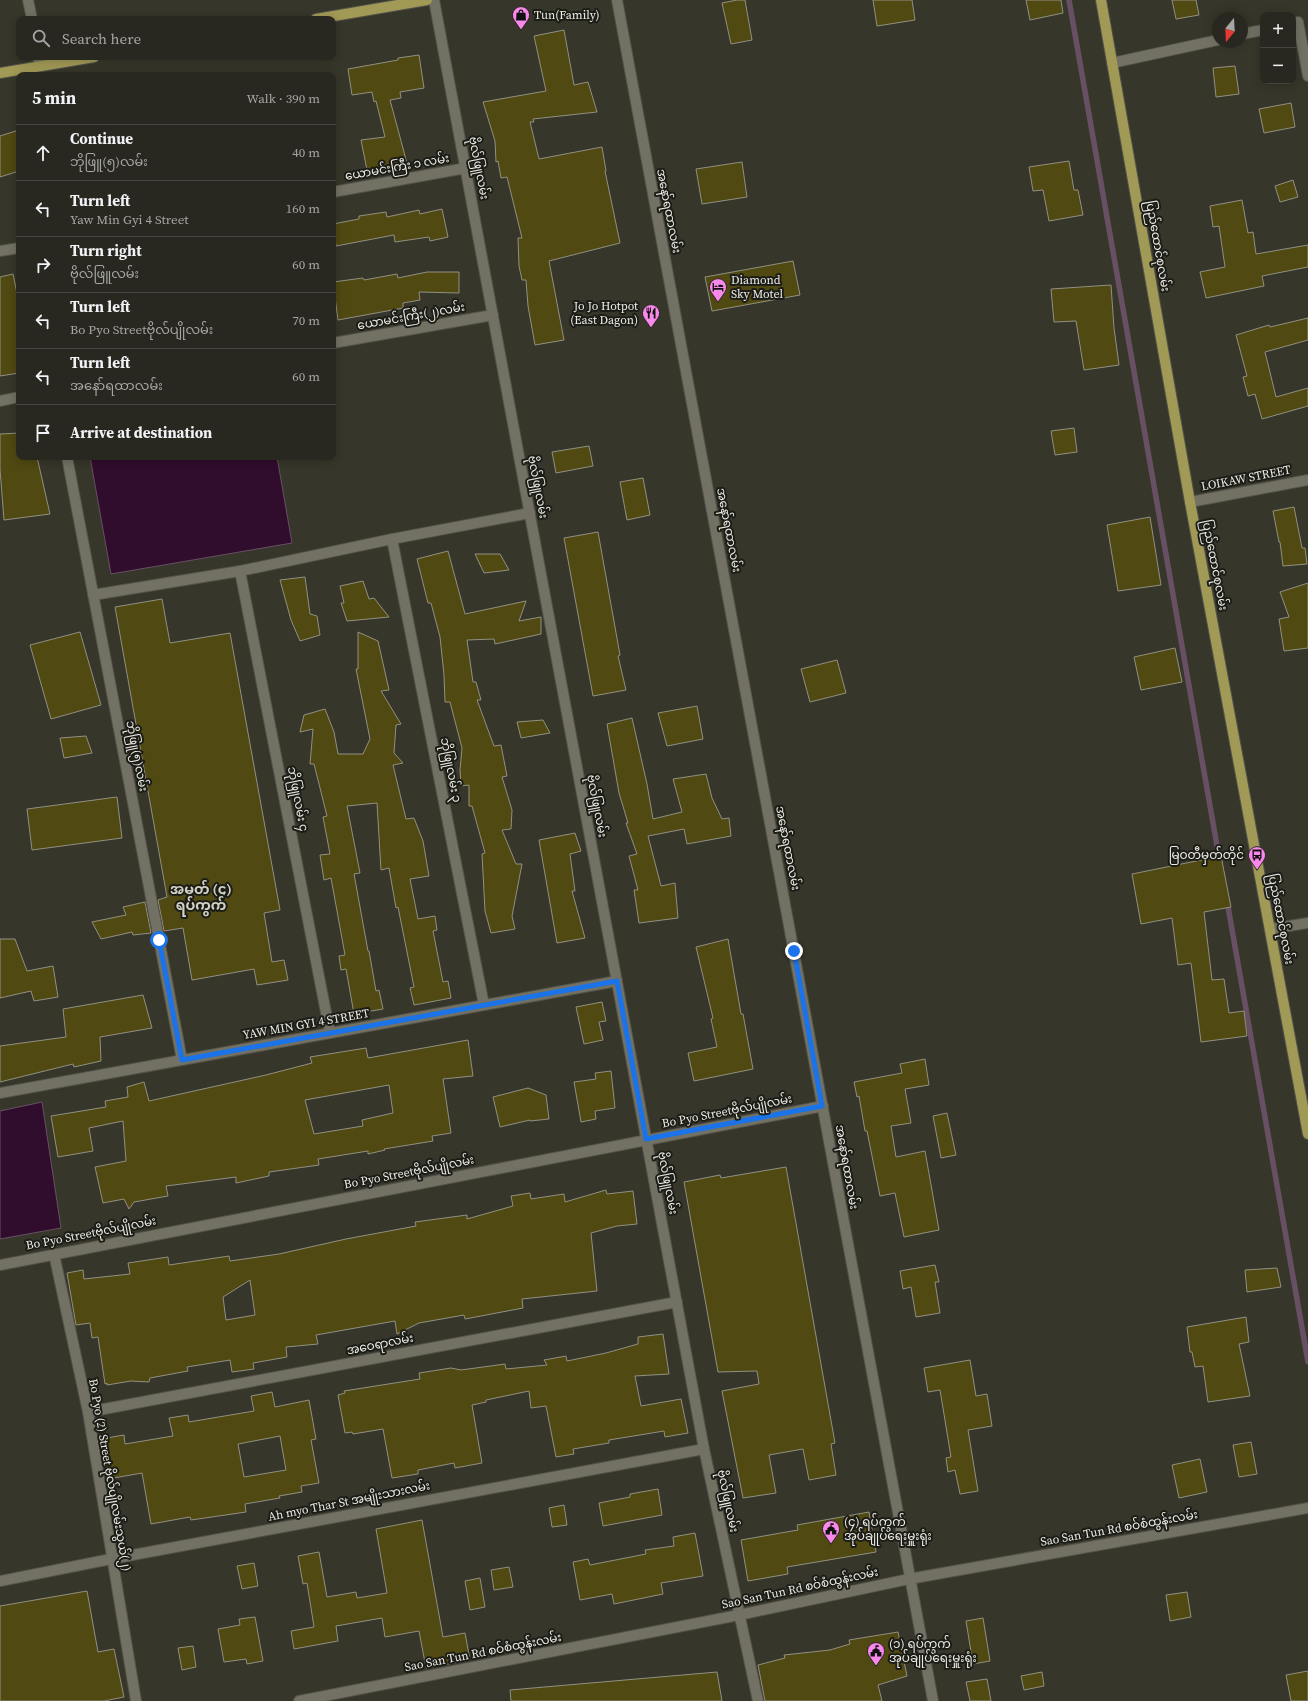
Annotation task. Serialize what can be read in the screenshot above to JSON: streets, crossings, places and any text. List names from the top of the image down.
{
  "streets": {
    "main road": ["ပြည်ထောင်စုလမ်း"],
    "street": [
      "ယောမင်းကြီး ၁ လမ်း",
      "ဗိုလ်ဖြူလမ်း",
      "အနော်ရထာလမ်း",
      "ယောမင်းကြီး(၂)လမ်း",
      "LOIKAW STREET",
      "ဘိုဖြူ(၅)လမ်း",
      "ဘိုဖြူလမ်း ၃",
      "ဘိုဖြူလမ်း ၄",
      "YAW MIN GYI 4 STREET",
      "Bo Pyo Streetဗိုလ်ပျိုလမ်း",
      "အဝေရာလမ်း",
      "Bo Pyo (2) Street ဗိုလ်ပျိုလမ်းသွယ်(၂)",
      "Ah myo Thar St အမျိုးသားလမ်း",
      "Sao San Tun Rd စဝ်စံထွန်းလမ်း"
    ]
  },
  "crossings": [
    ["ယောမင်းကြီး ၁ လမ်း", "ဗိုလ်ဖြူလမ်း"],
    ["ဗိုလ်ဖြူလမ်း", "ယောမင်းကြီး(၂)လမ်း"],
    ["ဗိုလ်ဖြူလမ်း", "YAW MIN GYI 4 STREET"],
    ["ဗိုလ်ဖြူလမ်း", "Bo Pyo Streetဗိုလ်ပျိုလမ်း"],
    ["ဗိုလ်ဖြူလမ်း", "အဝေရာလမ်း"],
    ["ဗိုလ်ဖြူလမ်း", "Ah myo Thar St အမျိုးသားလမ်း"],
    ["ဗိုလ်ဖြူလမ်း", "Sao San Tun Rd စဝ်စံထွန်းလမ်း"],
    ["အနော်ရထာလမ်း", "Bo Pyo Streetဗိုလ်ပျိုလမ်း"],
    ["အနော်ရထာလမ်း", "Sao San Tun Rd စဝ်စံထွန်းလမ်း"],
    ["ပြည်ထောင်စုလမ်း", "LOIKAW STREET"],
    ["ဘိုဖြူ(၅)လမ်း", "YAW MIN GYI 4 STREET"],
    ["ဘိုဖြူလမ်း ၃", "YAW MIN GYI 4 STREET"],
    ["ဘိုဖြူလမ်း ၄", "YAW MIN GYI 4 STREET"],
    ["Bo Pyo Streetဗိုလ်ပျိုလမ်း", "Bo Pyo (2) Street ဗိုလ်ပျိုလမ်းသွယ်(၂)"],
    ["အဝေရာလမ်း", "Bo Pyo (2) Street ဗိုလ်ပျိုလမ်းသွယ်(၂)"],
    ["Bo Pyo (2) Street ဗိုလ်ပျိုလမ်းသွယ်(၂)", "Ah myo Thar St အမျိုးသားလမ်း"]
  ],
  "districts": ["အမှတ် (၄) ရပ်ကွက်"],
  "places": {
    "shop": ["Tun(Family)"],
    "hotel": ["Diamond Sky Motel"],
    "restaurant": ["Jo Jo Hotpot (East Dagon)"],
    "bus stop": ["မြဝတီမှတ်တိုင်"],
    "public building": ["(၄) ရပ်ကွက် အုပ်ချုပ်ရေးမှူးရုံး", "(၁) ရပ်ကွက် အုပ်ချုပ်ရေးမှူးရုံး"]
  },
  "north": "bottom",
  "page": {
    "map_buttons": ["+", "−"],
    "search": "Search here",
    "heading": ["5 min", "Walk · 390 m"],
    "list": [
      ["Continue", "ဘိုဖြူ(၅)လမ်း", "40 m"],
      ["Turn left", "Yaw Min Gyi 4 Street", "160 m"],
      ["Turn right", "ဗိုလ်ဖြူလမ်း", "60 m"],
      ["Turn left", "Bo Pyo Streetဗိုလ်ပျိုလမ်း", "70 m"],
      ["Turn left", "အနော်ရထာလမ်း", "60 m"],
      "Arrive at destination"
    ]
  }
}
